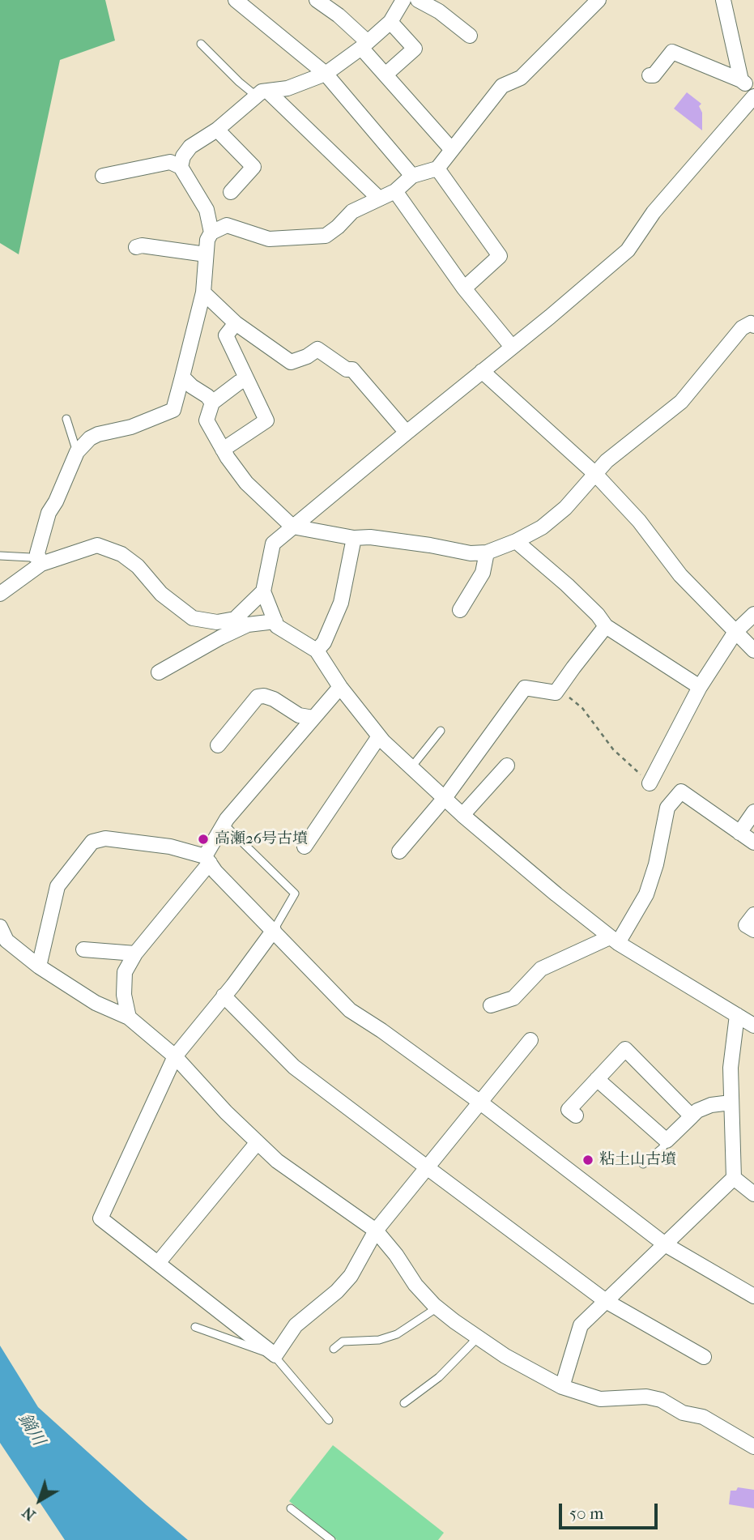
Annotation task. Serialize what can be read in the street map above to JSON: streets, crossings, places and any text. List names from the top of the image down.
{
  "water": ["鏑川"],
  "places": ["高瀬26号古墳", "粘土山古墳"],
  "scale_bar": "50 m",
  "north": "bottom left"
}
